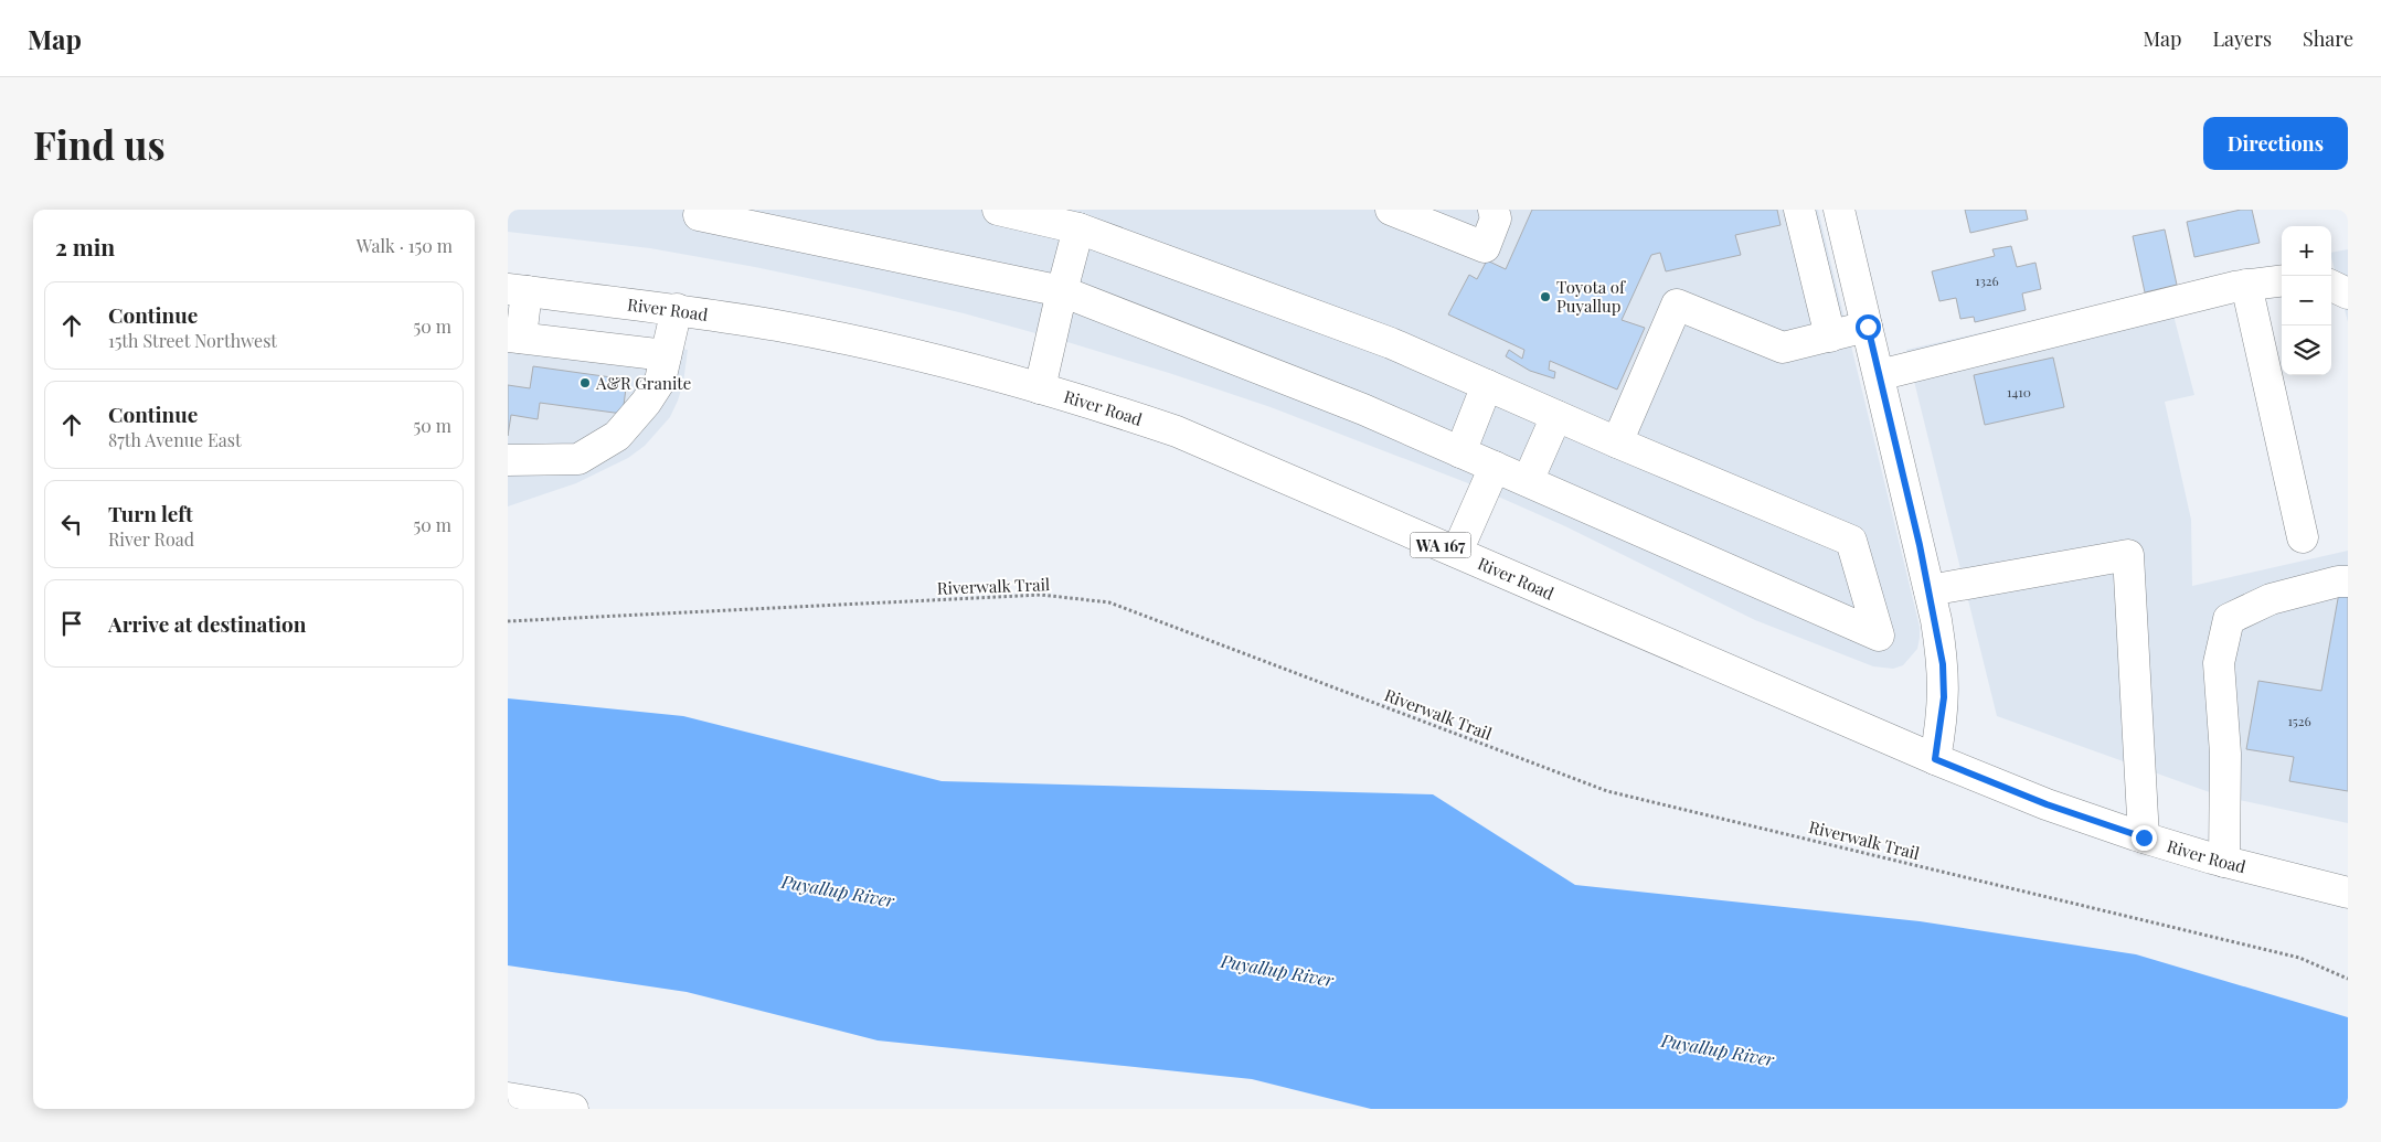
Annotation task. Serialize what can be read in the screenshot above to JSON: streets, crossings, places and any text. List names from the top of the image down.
{
  "streets": {
    "main road": ["River Road", "WA 167"],
    "path": ["Riverwalk Trail"]
  },
  "water": ["Puyallup River"],
  "places": ["Toyota of Puyallup", "A&R Granite"],
  "house_numbers": ["1326", "1410", "1526"],
  "page": {
    "header": "Map",
    "nav": ["Map", "Layers", "Share"],
    "buttons": "Directions",
    "title": "Find us",
    "heading": ["2 min", "Walk · 150 m"],
    "map_buttons": ["+", "−"],
    "list": [
      ["Continue", "15th Street Northwest", "50 m"],
      ["Continue", "87th Avenue East", "50 m"],
      ["Turn left", "River Road", "50 m"],
      "Arrive at destination"
    ]
  }
}
